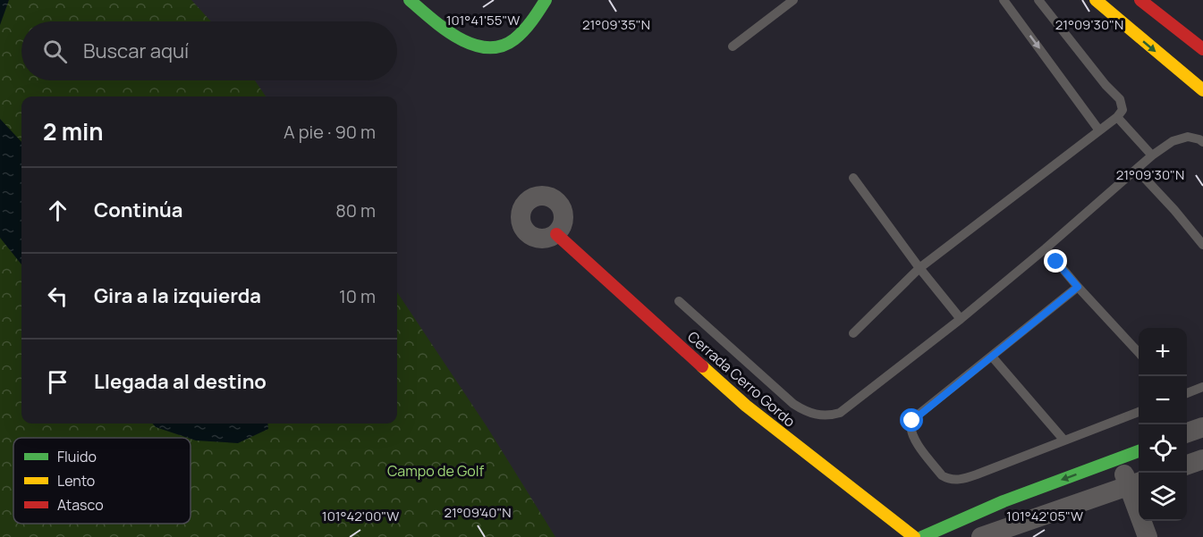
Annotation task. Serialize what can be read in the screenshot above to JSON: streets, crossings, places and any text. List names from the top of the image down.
{
  "streets": {
    "street": ["Cerrada Cerro Gordo"]
  },
  "parks": ["Campo de Golf"],
  "legend": ["Fluido", "Lento", "Atasco"],
  "page": {
    "search": "Buscar aquí",
    "heading": ["2 min", "A pie · 90 m"],
    "list": [
      ["Continúa", "80 m"],
      ["Gira a la izquierda", "10 m"],
      "Llegada al destino"
    ],
    "map_buttons": ["+", "−"]
  },
  "coordinates": [
    "101°41'55\"W",
    "21°09'35\"N",
    "21°09'30\"N",
    "21°09'40\"N",
    "101°42'00\"W",
    "101°42'05\"W"
  ]
}
